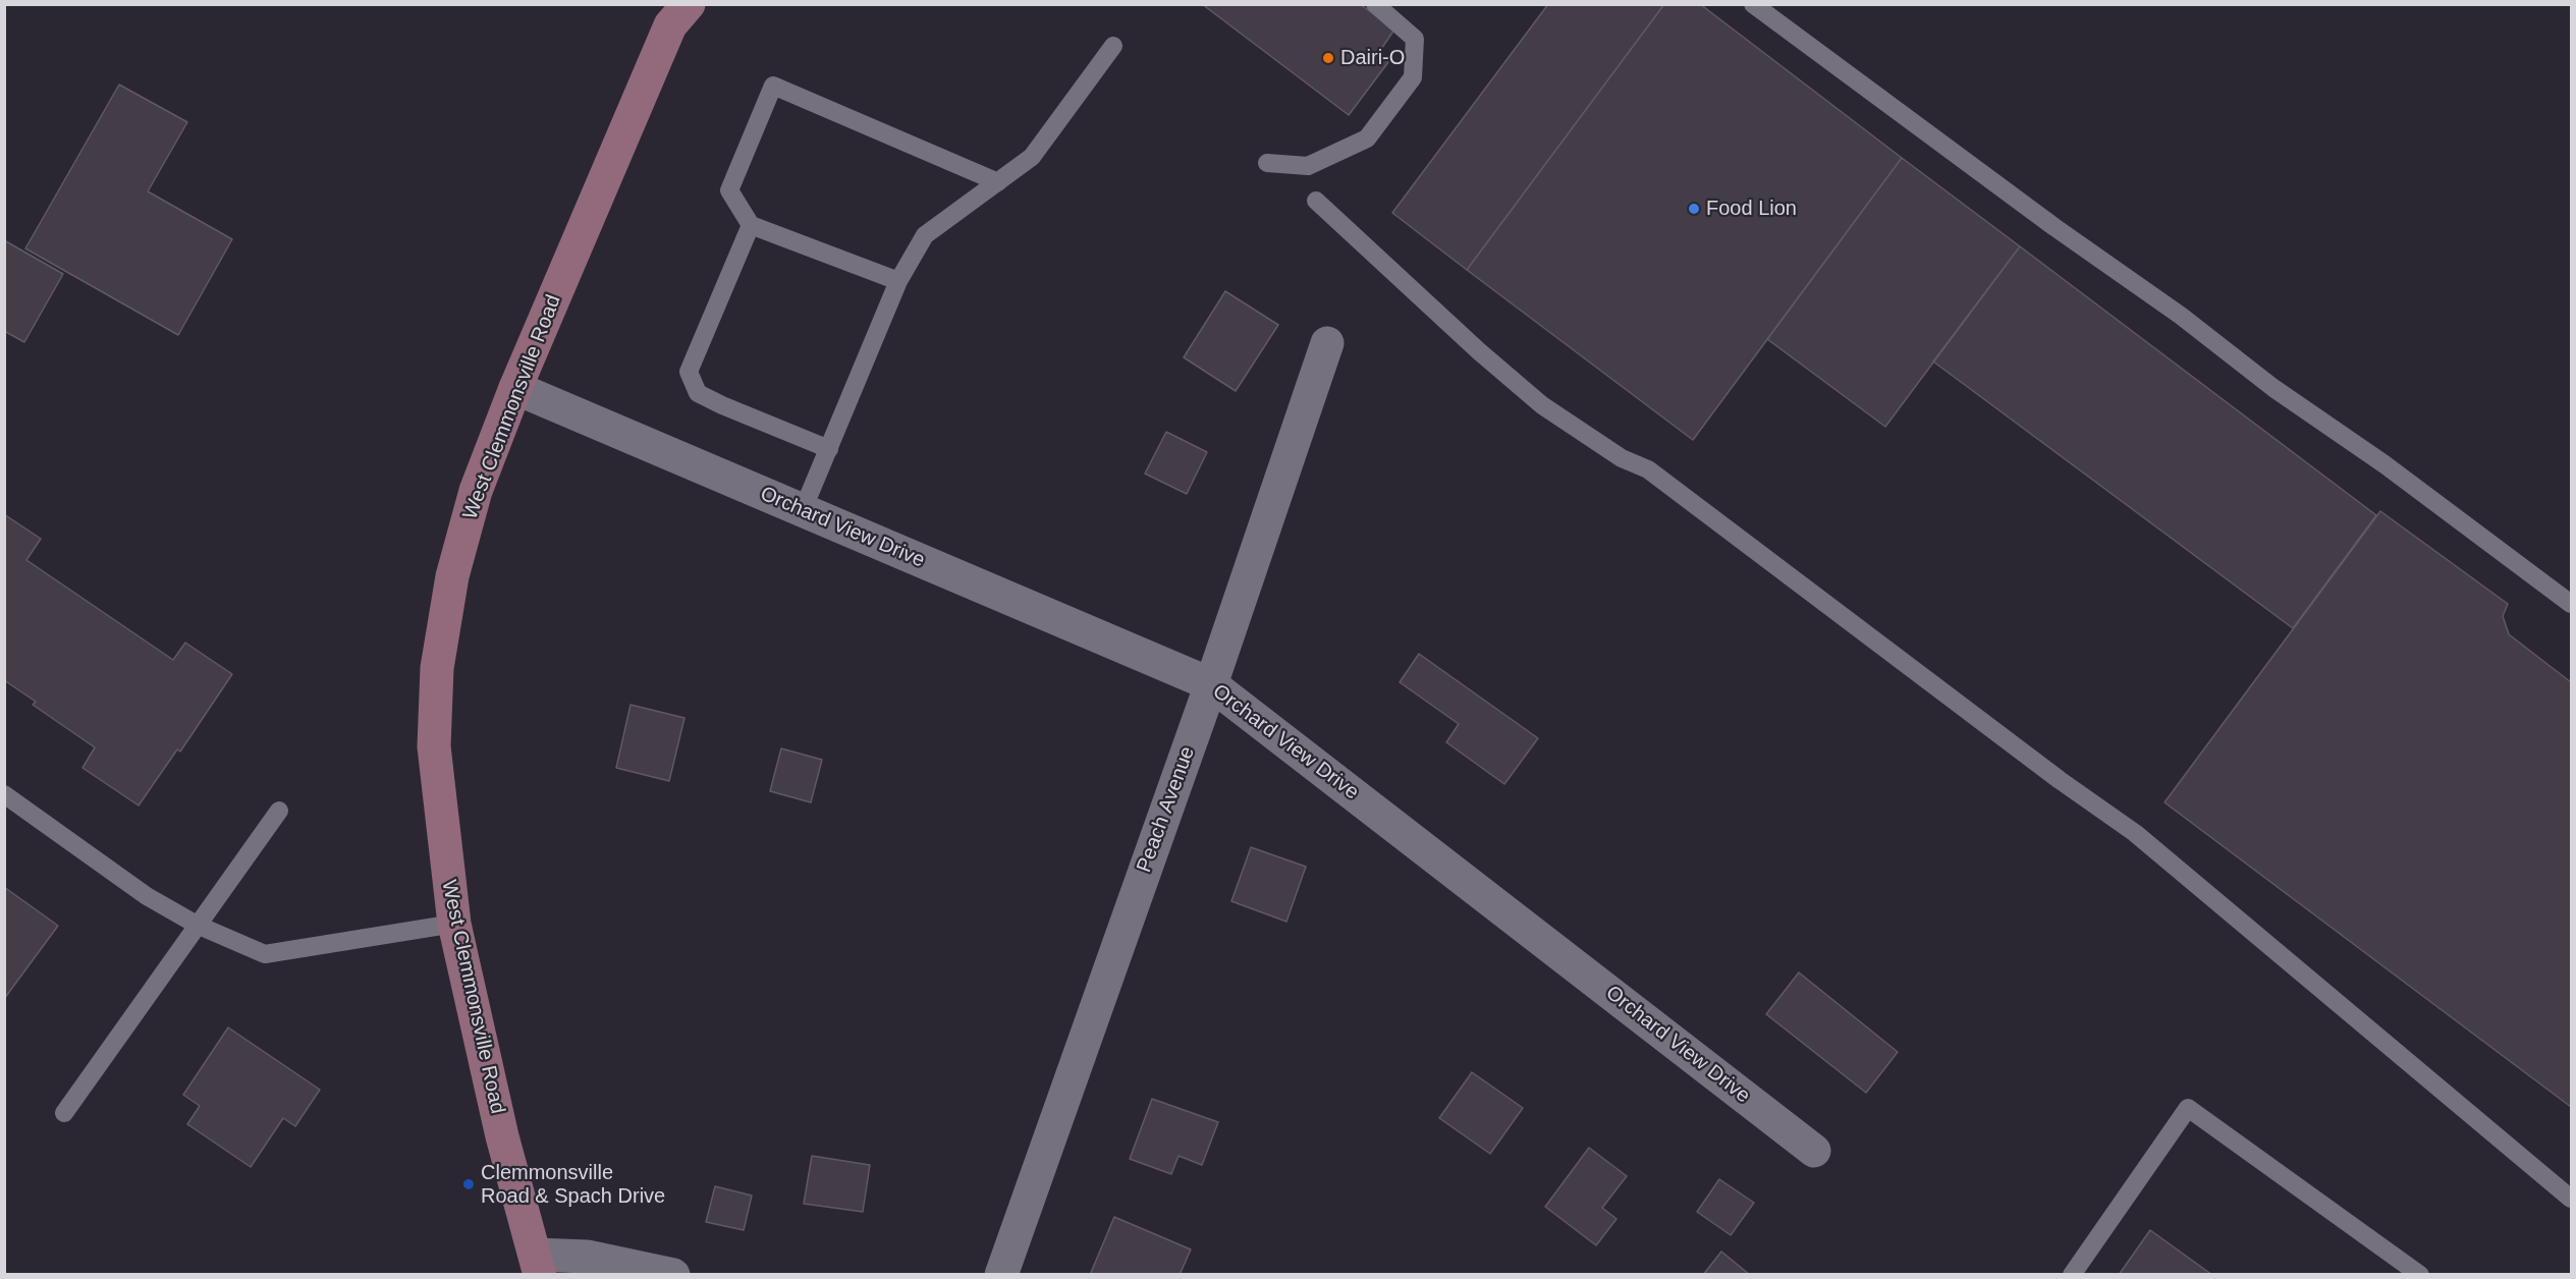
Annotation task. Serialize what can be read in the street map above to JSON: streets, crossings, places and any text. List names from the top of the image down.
{
  "streets": {
    "main road": ["West Clemmonsville Road"],
    "street": ["Orchard View Drive", "Peach Avenue"]
  },
  "crossings": [
    ["West Clemmonsville Road", "Orchard View Drive"],
    ["Orchard View Drive", "Peach Avenue"]
  ],
  "places": ["Dairi-O", "Food Lion", "Clemmonsville Road & Spach Drive"]
}
